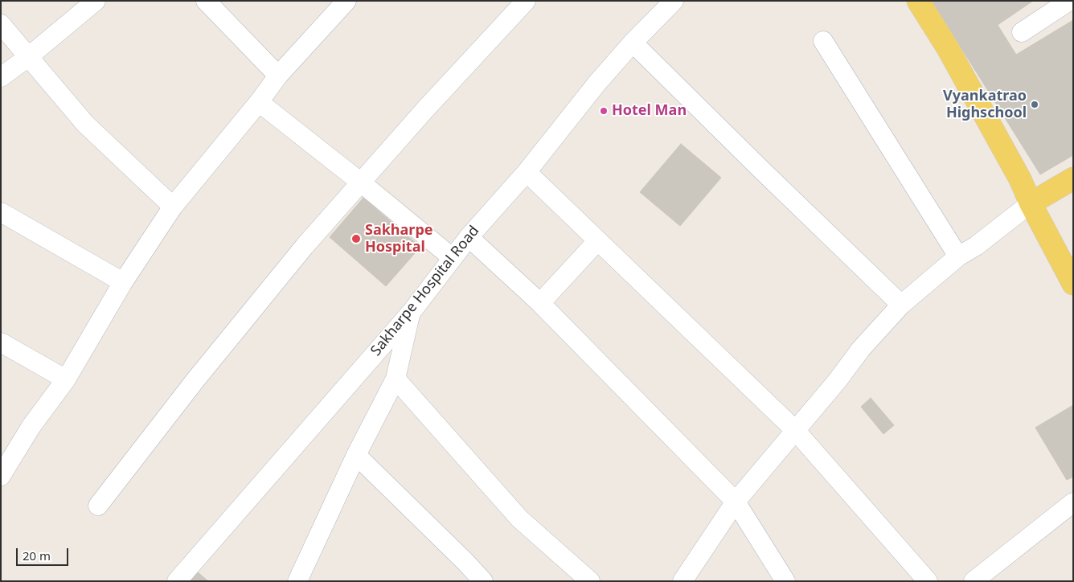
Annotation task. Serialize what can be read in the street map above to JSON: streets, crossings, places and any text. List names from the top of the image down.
{
  "streets": {
    "street": ["Sakharpe Hospital Road"]
  },
  "places": ["Vyankatrao Highschool", "Hotel Man", "Sakharpe Hospital"],
  "scale_bar": "20 m"
}
